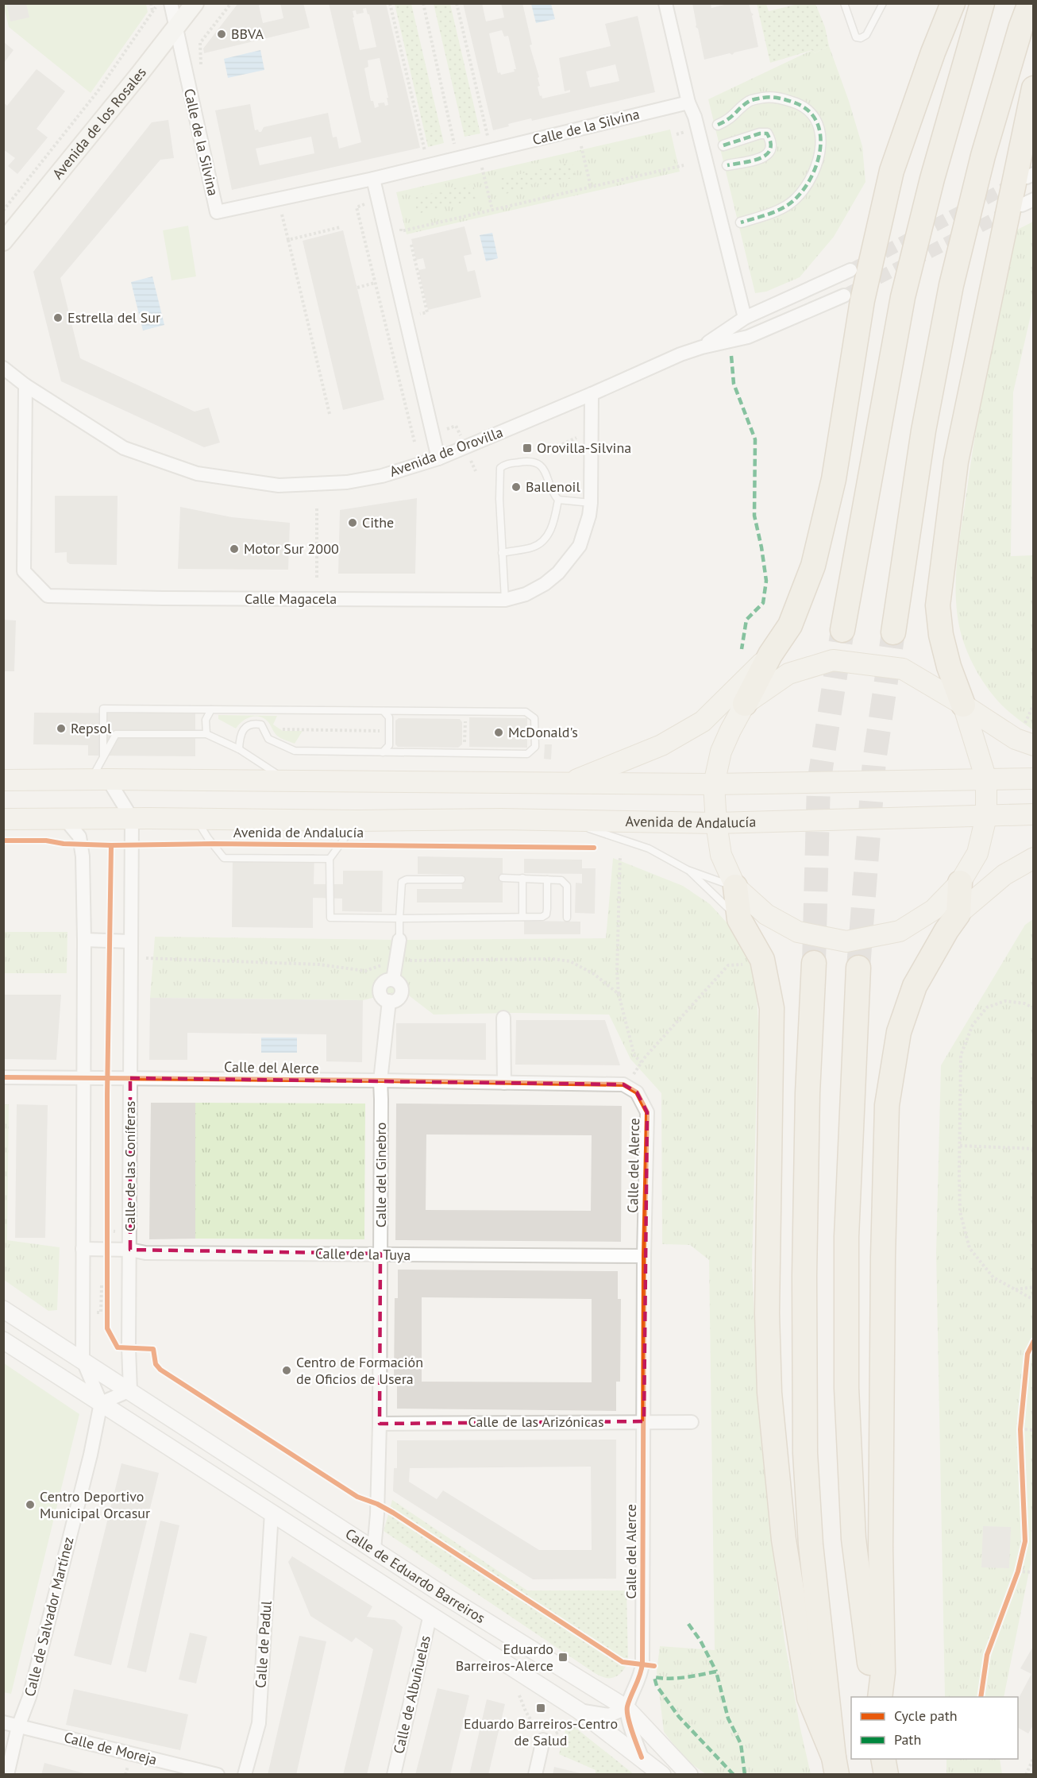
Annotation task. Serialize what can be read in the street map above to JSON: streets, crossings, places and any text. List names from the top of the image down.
{
  "streets": {
    "main road": ["Avenida de los Rosales", "Avenida de Andalucía"],
    "street": [
      "Calle de la Silvina",
      "Avenida de Orovilla",
      "Calle Magacela",
      "Calle del Alerce",
      "Calle de las Coníferas",
      "Calle del Ginebro",
      "Calle de la Tuya",
      "Calle de las Arizónicas",
      "Calle de Eduardo Barreiros",
      "Calle de Salvador Martínez",
      "Calle de Padul",
      "Calle de Albuñuelas",
      "Calle de Moreja"
    ]
  },
  "crossings": [
    ["Avenida de los Rosales", "Calle de la Silvina"],
    ["Avenida de Orovilla", "Calle Magacela"],
    ["Avenida de Andalucía", "Calle de las Coníferas"],
    ["Calle del Alerce", "Calle de las Coníferas"],
    ["Calle del Alerce", "Calle del Ginebro"],
    ["Calle del Alerce", "Calle de la Tuya"],
    ["Calle del Alerce", "Calle de las Arizónicas"],
    ["Calle del Alerce", "Calle de Eduardo Barreiros"],
    ["Calle de las Coníferas", "Calle de la Tuya"],
    ["Calle de las Coníferas", "Calle de Eduardo Barreiros"],
    ["Calle del Ginebro", "Calle de la Tuya"],
    ["Calle del Ginebro", "Calle de las Arizónicas"],
    ["Calle del Ginebro", "Calle de Eduardo Barreiros"],
    ["Calle de Eduardo Barreiros", "Calle de Salvador Martínez"],
    ["Calle de Eduardo Barreiros", "Calle de Padul"],
    ["Calle de Eduardo Barreiros", "Calle de Albuñuelas"],
    ["Calle de Salvador Martínez", "Calle de Moreja"]
  ],
  "places": {
    "other": [
      "BBVA",
      "Estrella del Sur",
      "Ballenoil",
      "Cithe",
      "Motor Sur 2000",
      "Repsol",
      "McDonald's",
      "Centro de Formación de Oficios de Usera",
      "Centro Deportivo Municipal Orcasur"
    ],
    "transit": ["Orovilla-Silvina", "Eduardo Barreiros-Alerce", "Eduardo Barreiros-Centro de Salud"]
  },
  "legend": ["Cycle path", "Path"]
}
